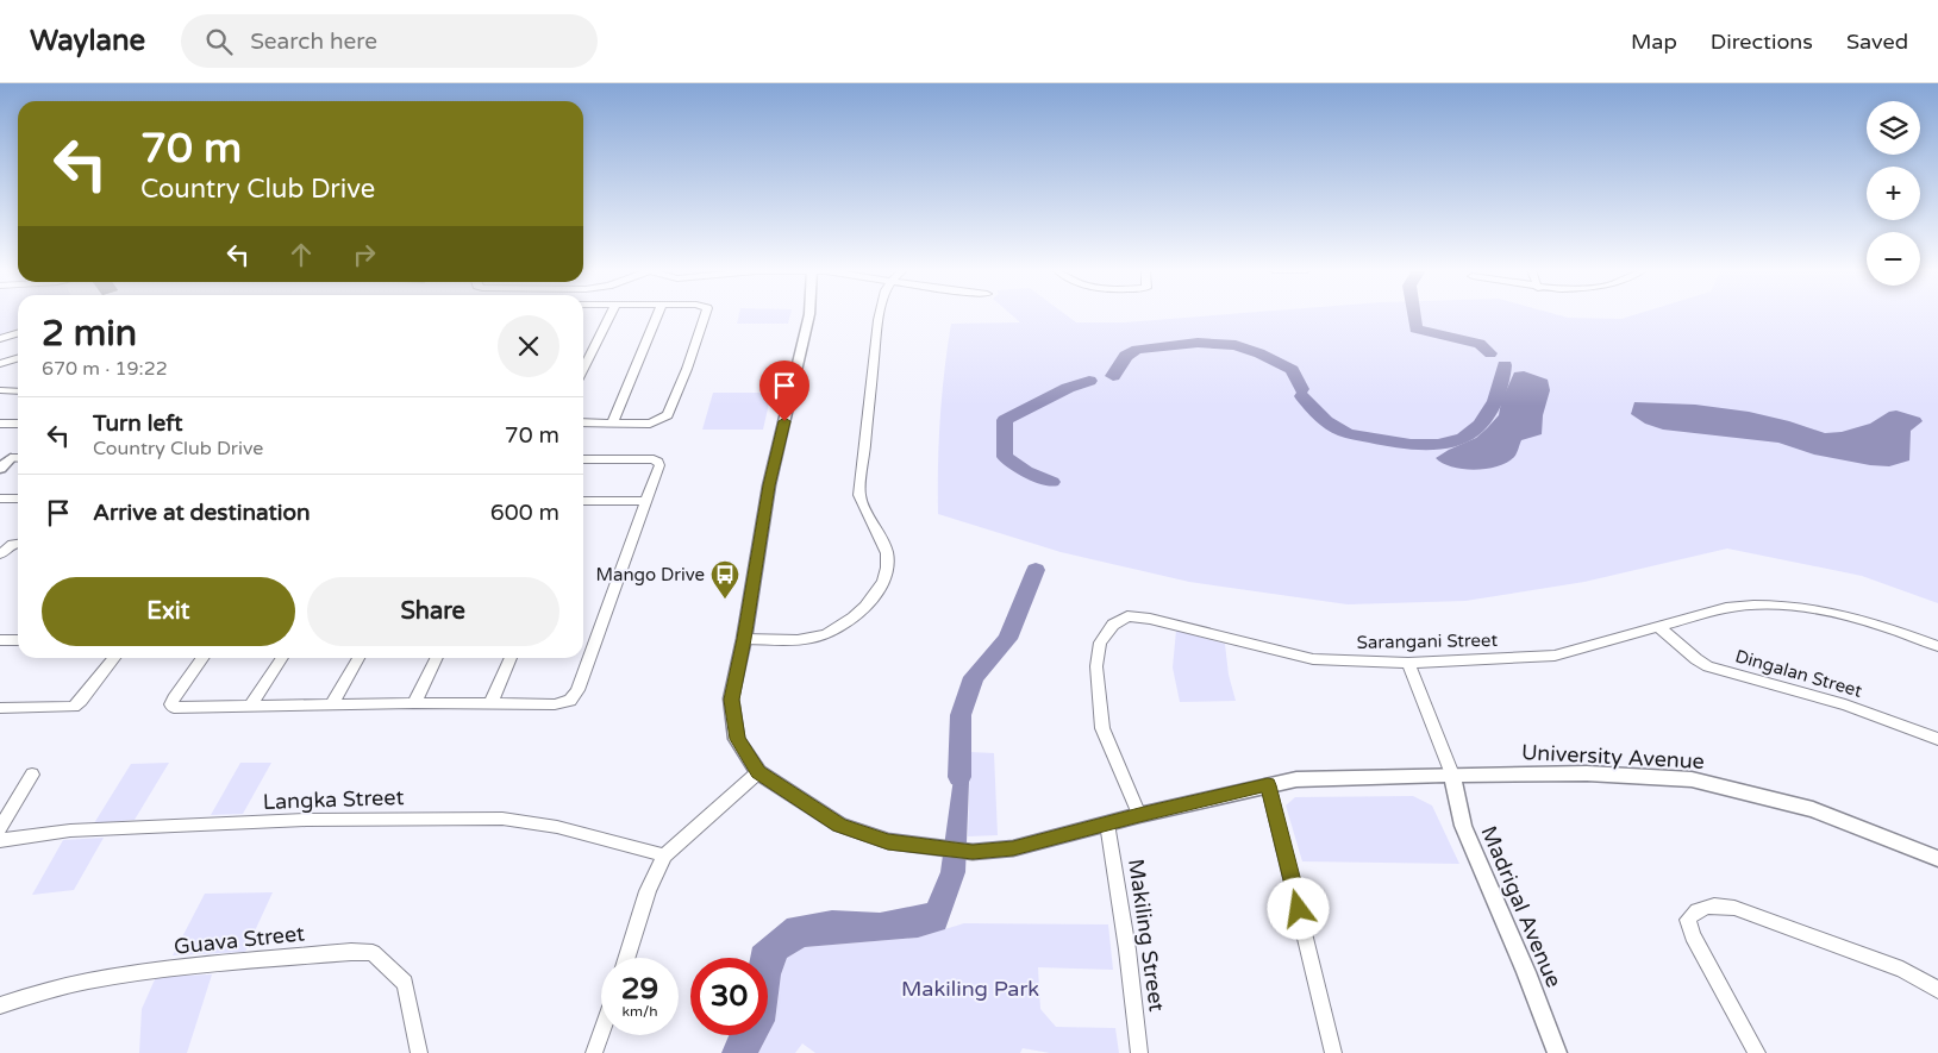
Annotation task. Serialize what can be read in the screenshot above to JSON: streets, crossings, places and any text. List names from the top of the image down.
{
  "streets": {
    "street": [
      "Sarangani Street",
      "Dingalan Street",
      "University Avenue",
      "Langka Street",
      "Madrigal Avenue",
      "Makiling Street",
      "Guava Street"
    ]
  },
  "crossings": [
    ["Sarangani Street", "Dingalan Street"],
    ["Sarangani Street", "University Avenue"],
    ["University Avenue", "Madrigal Avenue"],
    ["University Avenue", "Makiling Street"]
  ],
  "parks": ["Makiling Park"],
  "places": {
    "bus stop": ["Mango Drive"]
  },
  "page": {
    "header": "Waylane",
    "search": "Search here",
    "nav": ["Map", "Directions", "Saved"],
    "map_buttons": ["+", "−"],
    "turn": ["70 m", "Country Club Drive"],
    "heading": ["2 min", "670 m · 19:22"],
    "list": [
      {
        "name": "Turn left",
        "note": "Country Club Drive",
        "value": "70 m"
      },
      {
        "name": "Arrive at destination",
        "value": "600 m"
      }
    ],
    "buttons": ["Exit", "Share"],
    "speed": "29 km/h",
    "limit": "30"
  }
}
